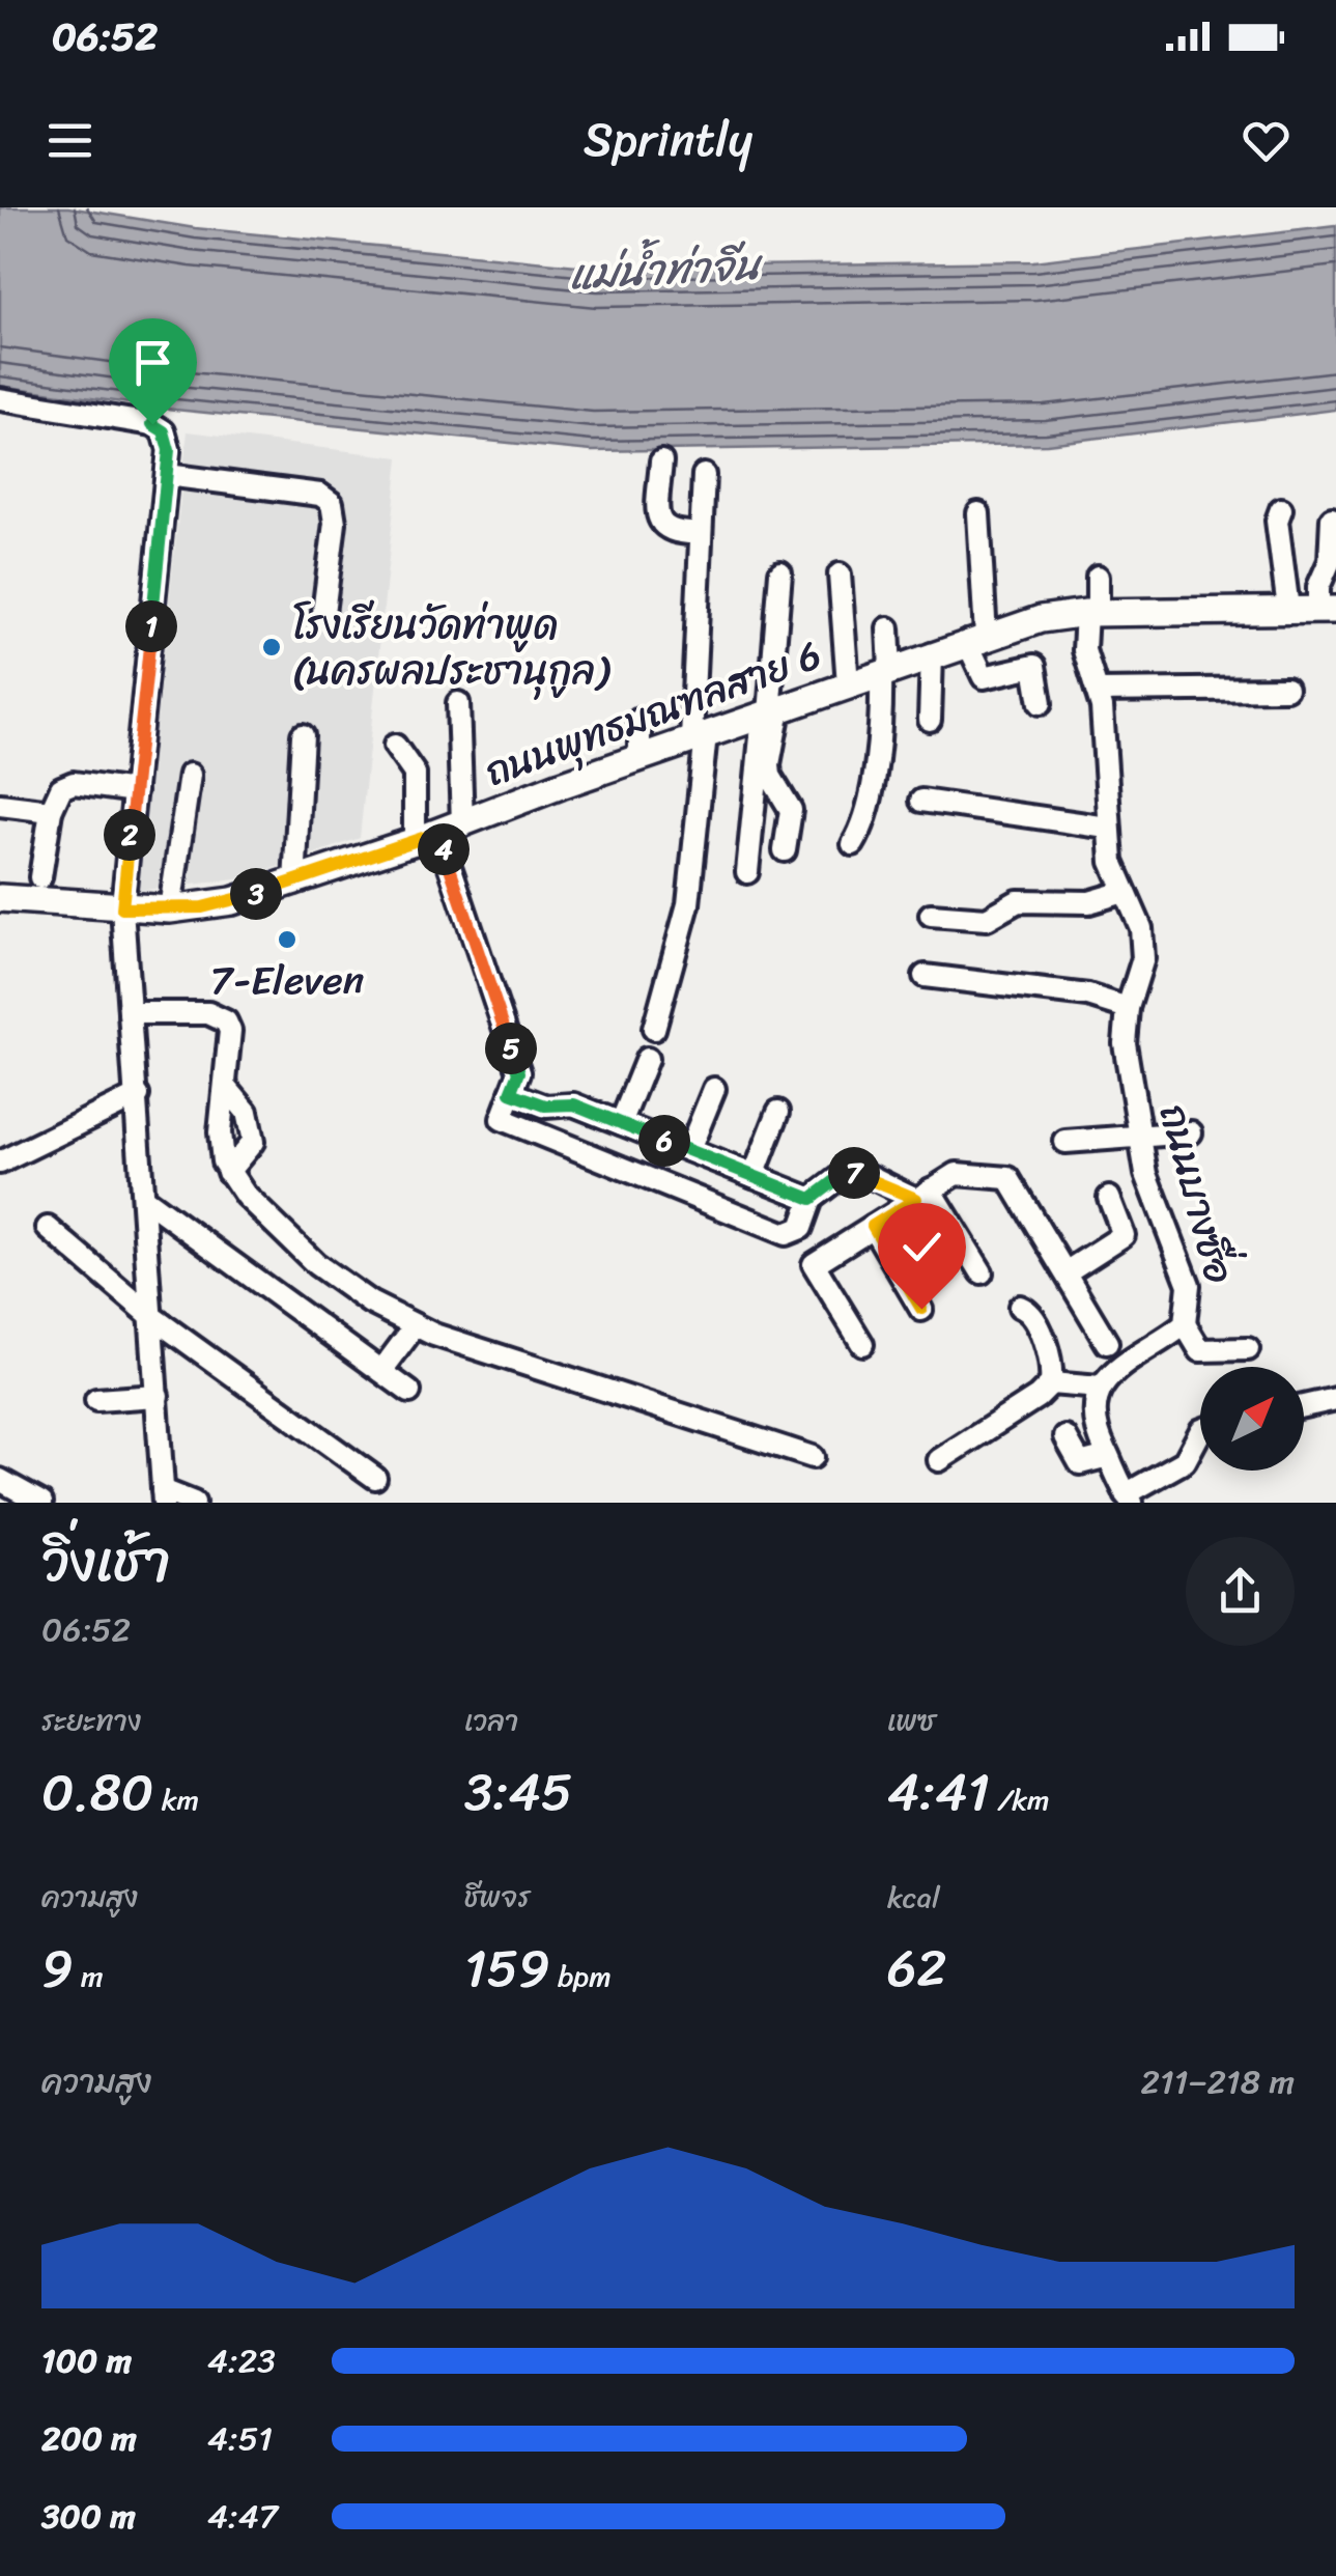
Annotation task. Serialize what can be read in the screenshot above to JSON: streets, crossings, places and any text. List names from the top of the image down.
{
  "streets": {
    "main road": ["ถนนพุทธมณฑลสาย 6"],
    "street": ["ถนนบางซื่อ"]
  },
  "crossings": [
    ["ถนนพุทธมณฑลสาย 6", "ถนนบางซื่อ"]
  ],
  "water": ["แม่น้ำท่าจีน"],
  "places": ["โรงเรียนวัดท่าพูด (นครผลประชานุกูล)", "7-Eleven"],
  "north": "top right",
  "page": {
    "status": "06:52",
    "header": "Sprintly",
    "pins": [
      "1",
      "2",
      "4",
      "3",
      "5",
      "6",
      "7"
    ],
    "heading": ["วิ่งเช้า", "06:52"],
    "stats": [
      ["ระยะทาง", "0.80 km"],
      ["เวลา", "3:45"],
      ["เพซ", "4:41 /km"],
      ["ความสูง", "9 m"],
      ["ชีพจร", "159 bpm"],
      ["kcal", "62"]
    ],
    "chart": ["ความสูง", "211–218 m"],
    "list": [
      {
        "name": "100 m",
        "note": "4:23"
      },
      {
        "name": "200 m",
        "note": "4:51"
      },
      {
        "name": "300 m",
        "note": "4:47"
      }
    ]
  }
}
